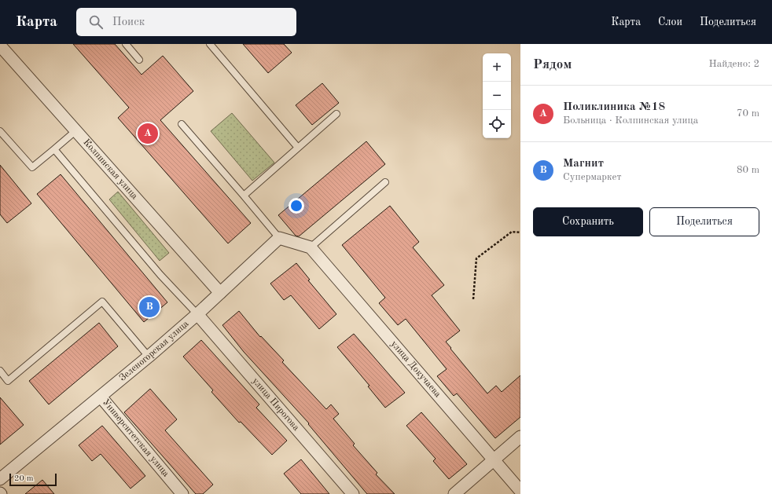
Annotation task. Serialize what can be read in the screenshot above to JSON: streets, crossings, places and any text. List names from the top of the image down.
{
  "streets": {
    "street": [
      "Колпинская улица",
      "Зеленогорская улица",
      "улица Докучаева",
      "улица Пирогова",
      "Университетская улица"
    ]
  },
  "crossings": [
    ["Колпинская улица", "Зеленогорская улица"],
    ["Зеленогорская улица", "улица Пирогова"],
    ["Зеленогорская улица", "Университетская улица"]
  ],
  "scale_bar": "20 m",
  "page": {
    "header": "Карта",
    "search": "Поиск",
    "nav": ["Карта", "Слои", "Поделиться"],
    "heading": ["Рядом", "Найдено: 2"],
    "map_buttons": ["+", "−"],
    "list": [
      {
        "mark": "A",
        "name": "Поликлиника №18",
        "note": "Больница · Колпинская улица",
        "value": "70 m"
      },
      {
        "mark": "B",
        "name": "Магнит",
        "note": "Супермаркет",
        "value": "80 m"
      }
    ],
    "pins": ["A", "B"],
    "buttons": ["Сохранить", "Поделиться"],
    "scale": "20 m"
  }
}
